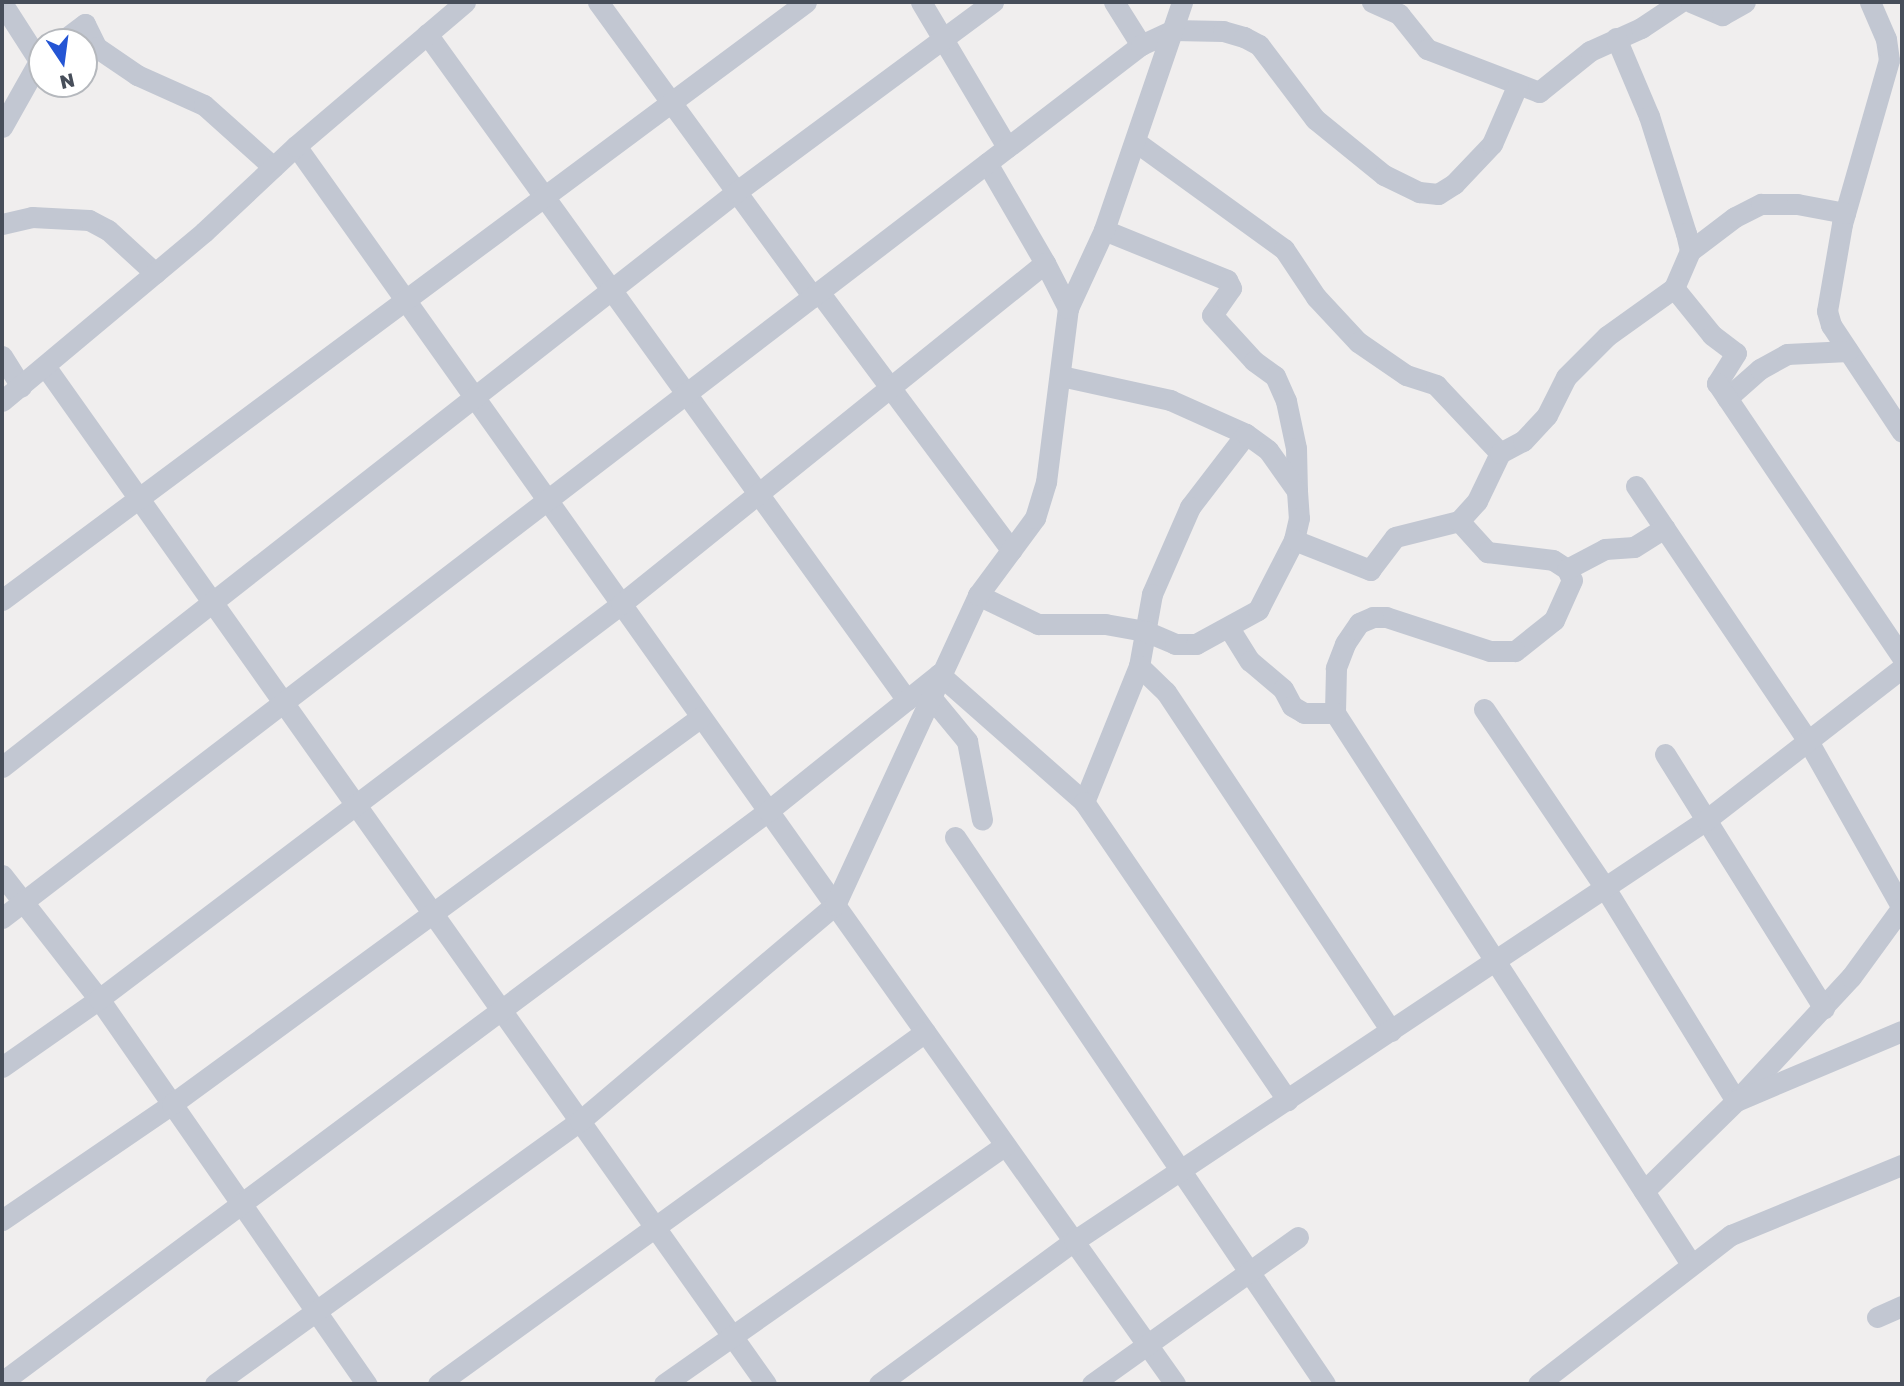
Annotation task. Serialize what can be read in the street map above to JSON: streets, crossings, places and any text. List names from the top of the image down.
{
  "north": "bottom"
}
